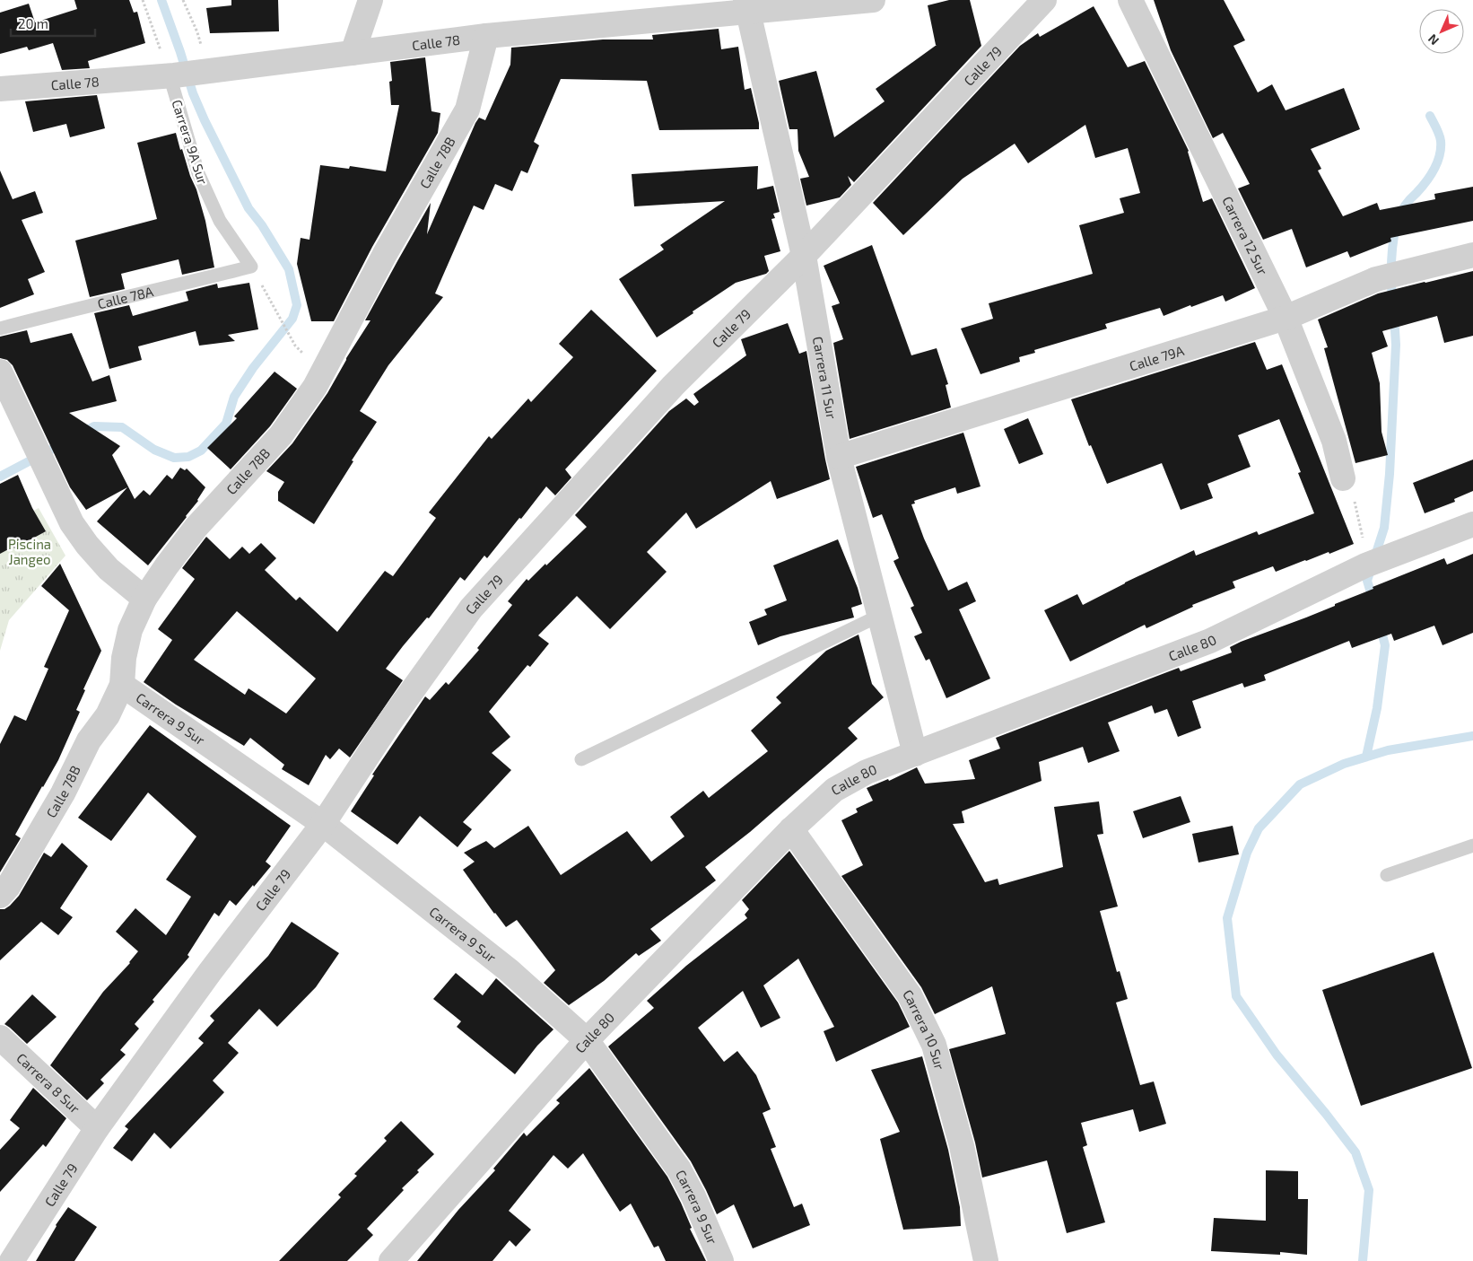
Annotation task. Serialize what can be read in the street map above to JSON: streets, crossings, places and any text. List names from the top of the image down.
{
  "streets": {
    "street": [
      "Calle 78",
      "Calle 79",
      "Calle 78B",
      "Carrera 12 Sur",
      "Calle 79A",
      "Carrera 11 Sur",
      "Calle 80",
      "Carrera 9 Sur",
      "Carrera 10 Sur",
      "Carrera 8 Sur"
    ],
    "lane": ["Carrera 9A Sur", "Calle 78A"]
  },
  "crossings": [
    ["Calle 78", "Carrera 9A Sur"],
    ["Calle 78", "Calle 78B"],
    ["Calle 78", "Carrera 11 Sur"],
    ["Calle 79", "Carrera 11 Sur"],
    ["Calle 79", "Carrera 9 Sur"],
    ["Calle 79", "Carrera 8 Sur"],
    ["Carrera 9A Sur", "Calle 78A"],
    ["Calle 78B", "Carrera 9 Sur"],
    ["Carrera 12 Sur", "Calle 79A"],
    ["Calle 79A", "Carrera 11 Sur"],
    ["Carrera 11 Sur", "Calle 80"],
    ["Calle 80", "Carrera 9 Sur"],
    ["Calle 80", "Carrera 10 Sur"]
  ],
  "parks": ["Piscina Jangeo"],
  "scale_bar": "20 m",
  "north": "bottom left"
}
